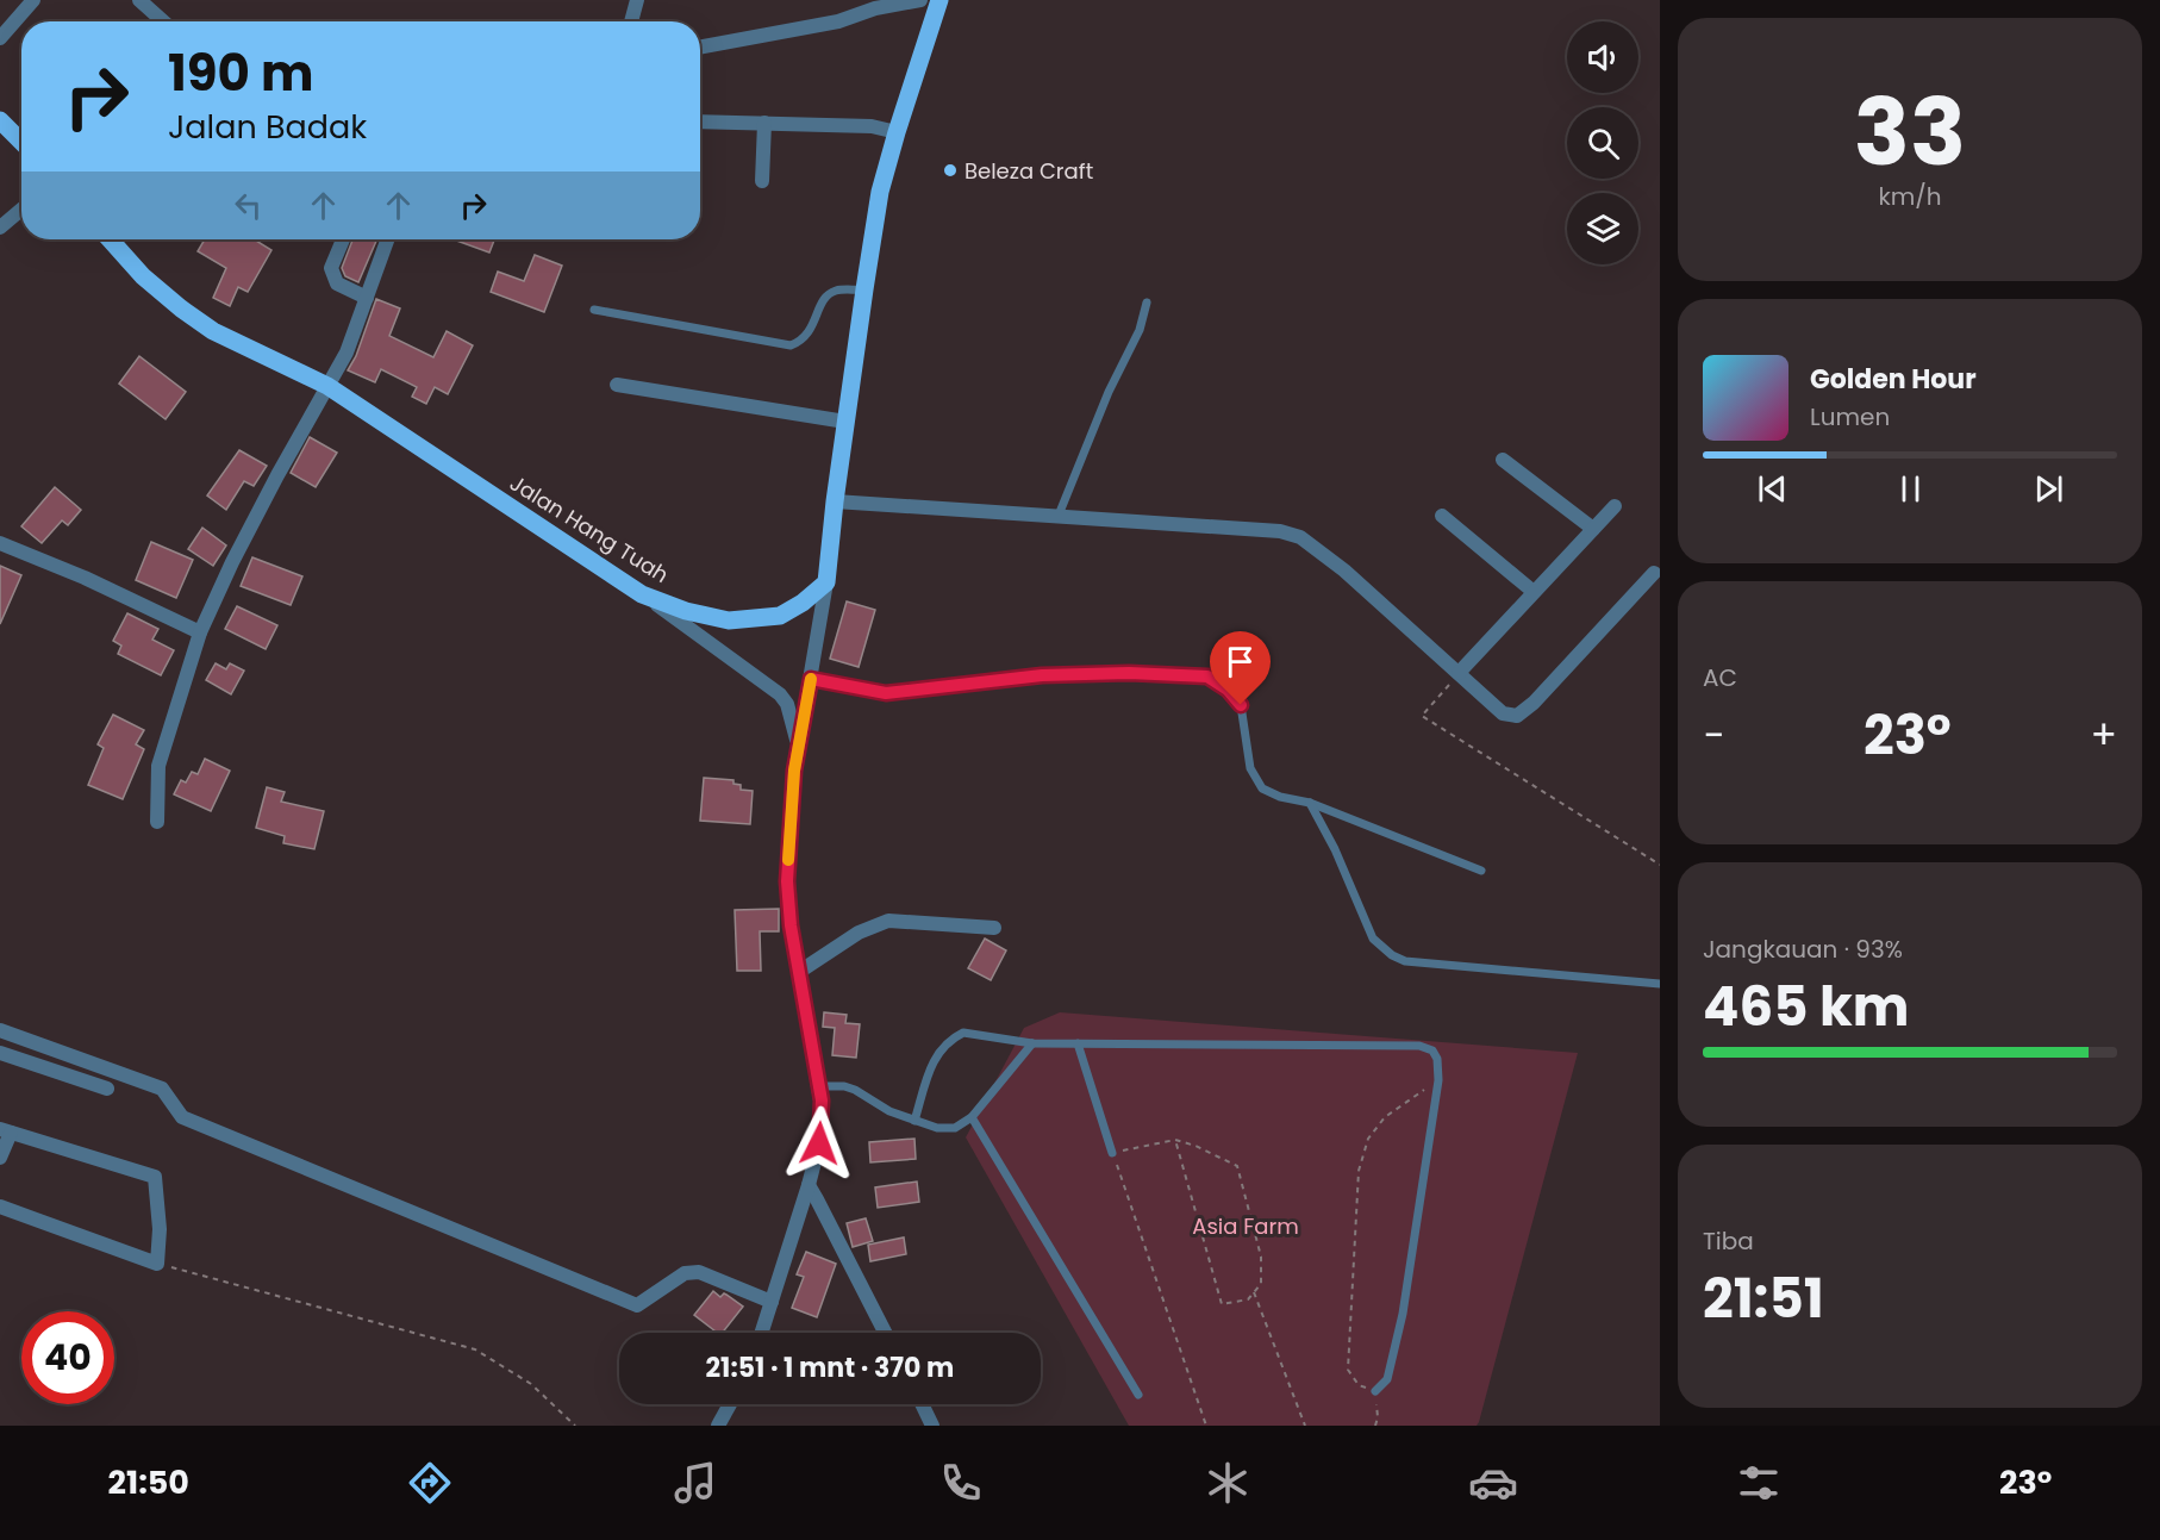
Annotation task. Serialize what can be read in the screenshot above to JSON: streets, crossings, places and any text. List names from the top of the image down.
{
  "streets": {
    "main road": ["Jalan Hang Tuah"]
  },
  "parks": ["Asia Farm"],
  "places": ["Beleza Craft"],
  "page": {
    "tile": [
      ["33", "km/h"],
      "AC",
      ["Jangkauan · 93%", "465 km"],
      ["Tiba", "21:51"]
    ],
    "turn": ["190 m", "Jalan Badak"],
    "song": ["Golden Hour", "Lumen"],
    "heat": ["−", "23°", "+"],
    "limit": "40",
    "trip": "21:51 · 1 mnt · 370 m",
    "tabs": ["21:50", "23°"]
  }
}
